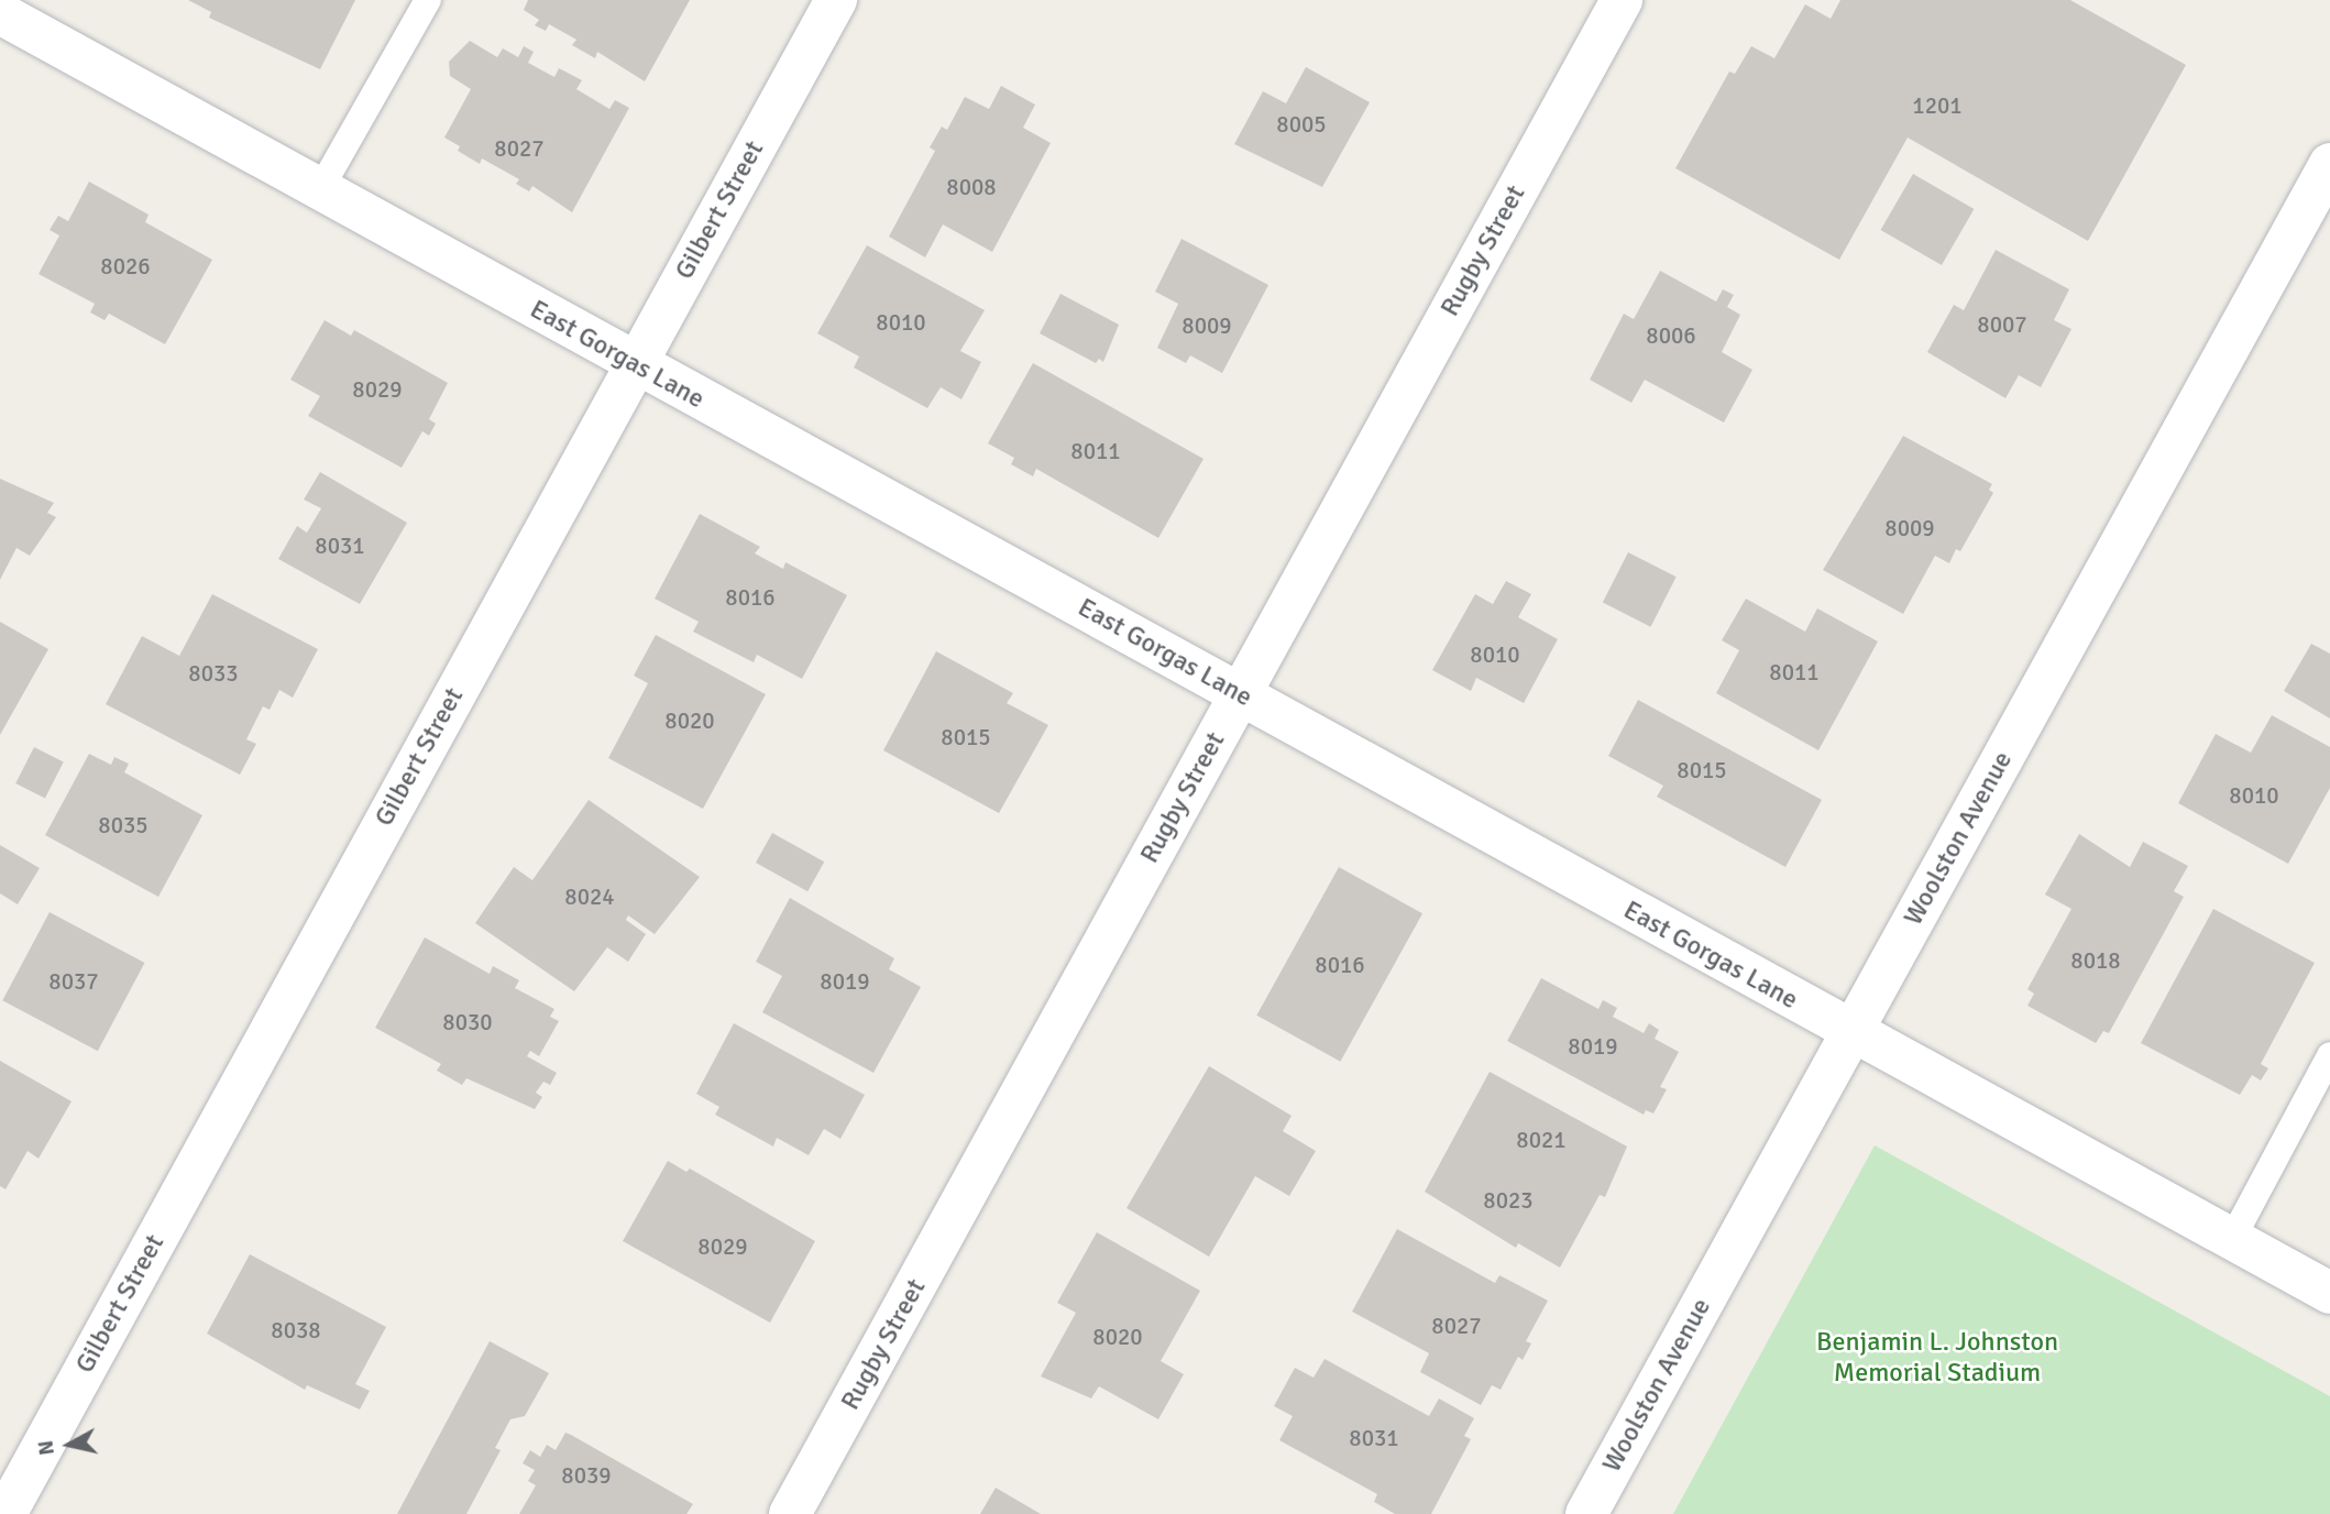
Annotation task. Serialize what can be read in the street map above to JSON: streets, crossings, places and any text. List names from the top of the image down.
{
  "streets": {
    "street": [
      "Gilbert Street",
      "Rugby Street",
      "East Gorgas Lane",
      "Woolston Avenue"
    ]
  },
  "crossings": [
    ["Gilbert Street", "East Gorgas Lane"],
    ["Rugby Street", "East Gorgas Lane"],
    ["East Gorgas Lane", "Woolston Avenue"]
  ],
  "parks": ["Benjamin L. Johnston Memorial Stadium"],
  "house_numbers": [
    "1201",
    "8005",
    "8027",
    "8008",
    "8026",
    "8010",
    "8007",
    "8009",
    "8006",
    "8029",
    "8011",
    "8009",
    "8031",
    "8016",
    "8010",
    "8011",
    "8033",
    "8020",
    "8015",
    "8015",
    "8010",
    "8035",
    "8024",
    "8018",
    "8016",
    "8037",
    "8019",
    "8030",
    "8019",
    "8021",
    "8023",
    "8029",
    "8027",
    "8038",
    "8020",
    "8031",
    "8039"
  ],
  "north": "left"
}
